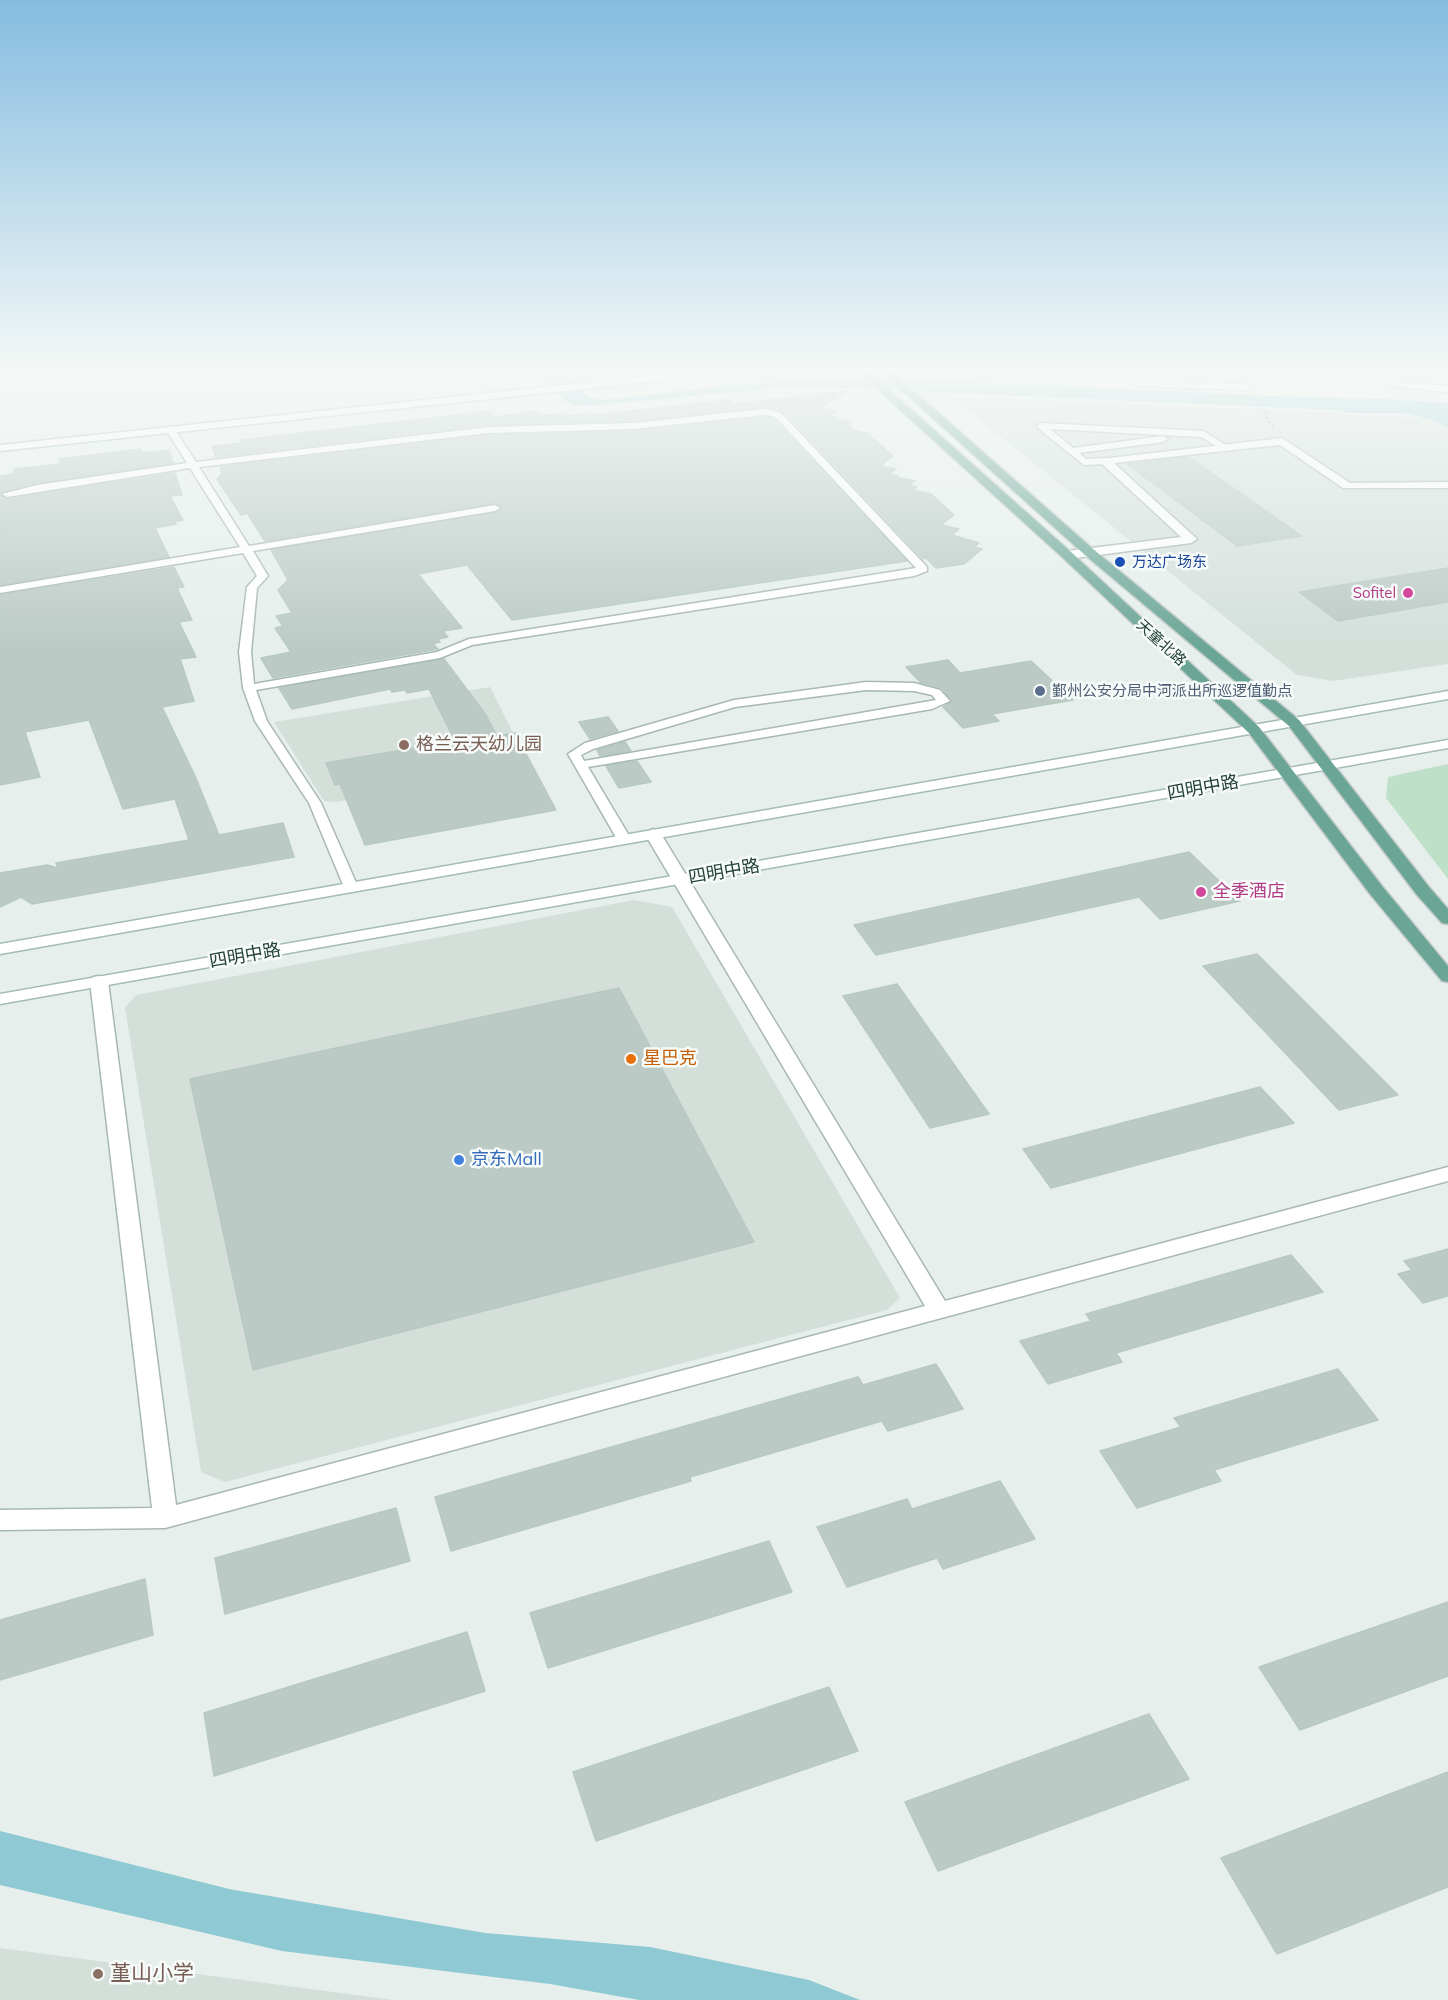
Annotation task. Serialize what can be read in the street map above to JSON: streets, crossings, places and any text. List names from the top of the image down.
{
  "streets": {
    "main road": ["天童北路", "四明中路"]
  },
  "crossings": [
    ["天童北路", "四明中路"]
  ],
  "places": [
    "万达广场东",
    "Sofitel",
    "鄞州公安分局中河派出所巡逻值勤点",
    "格兰云天幼儿园",
    "全季酒店",
    "星巴克",
    "京东Mall",
    "堇山小学"
  ]
}
